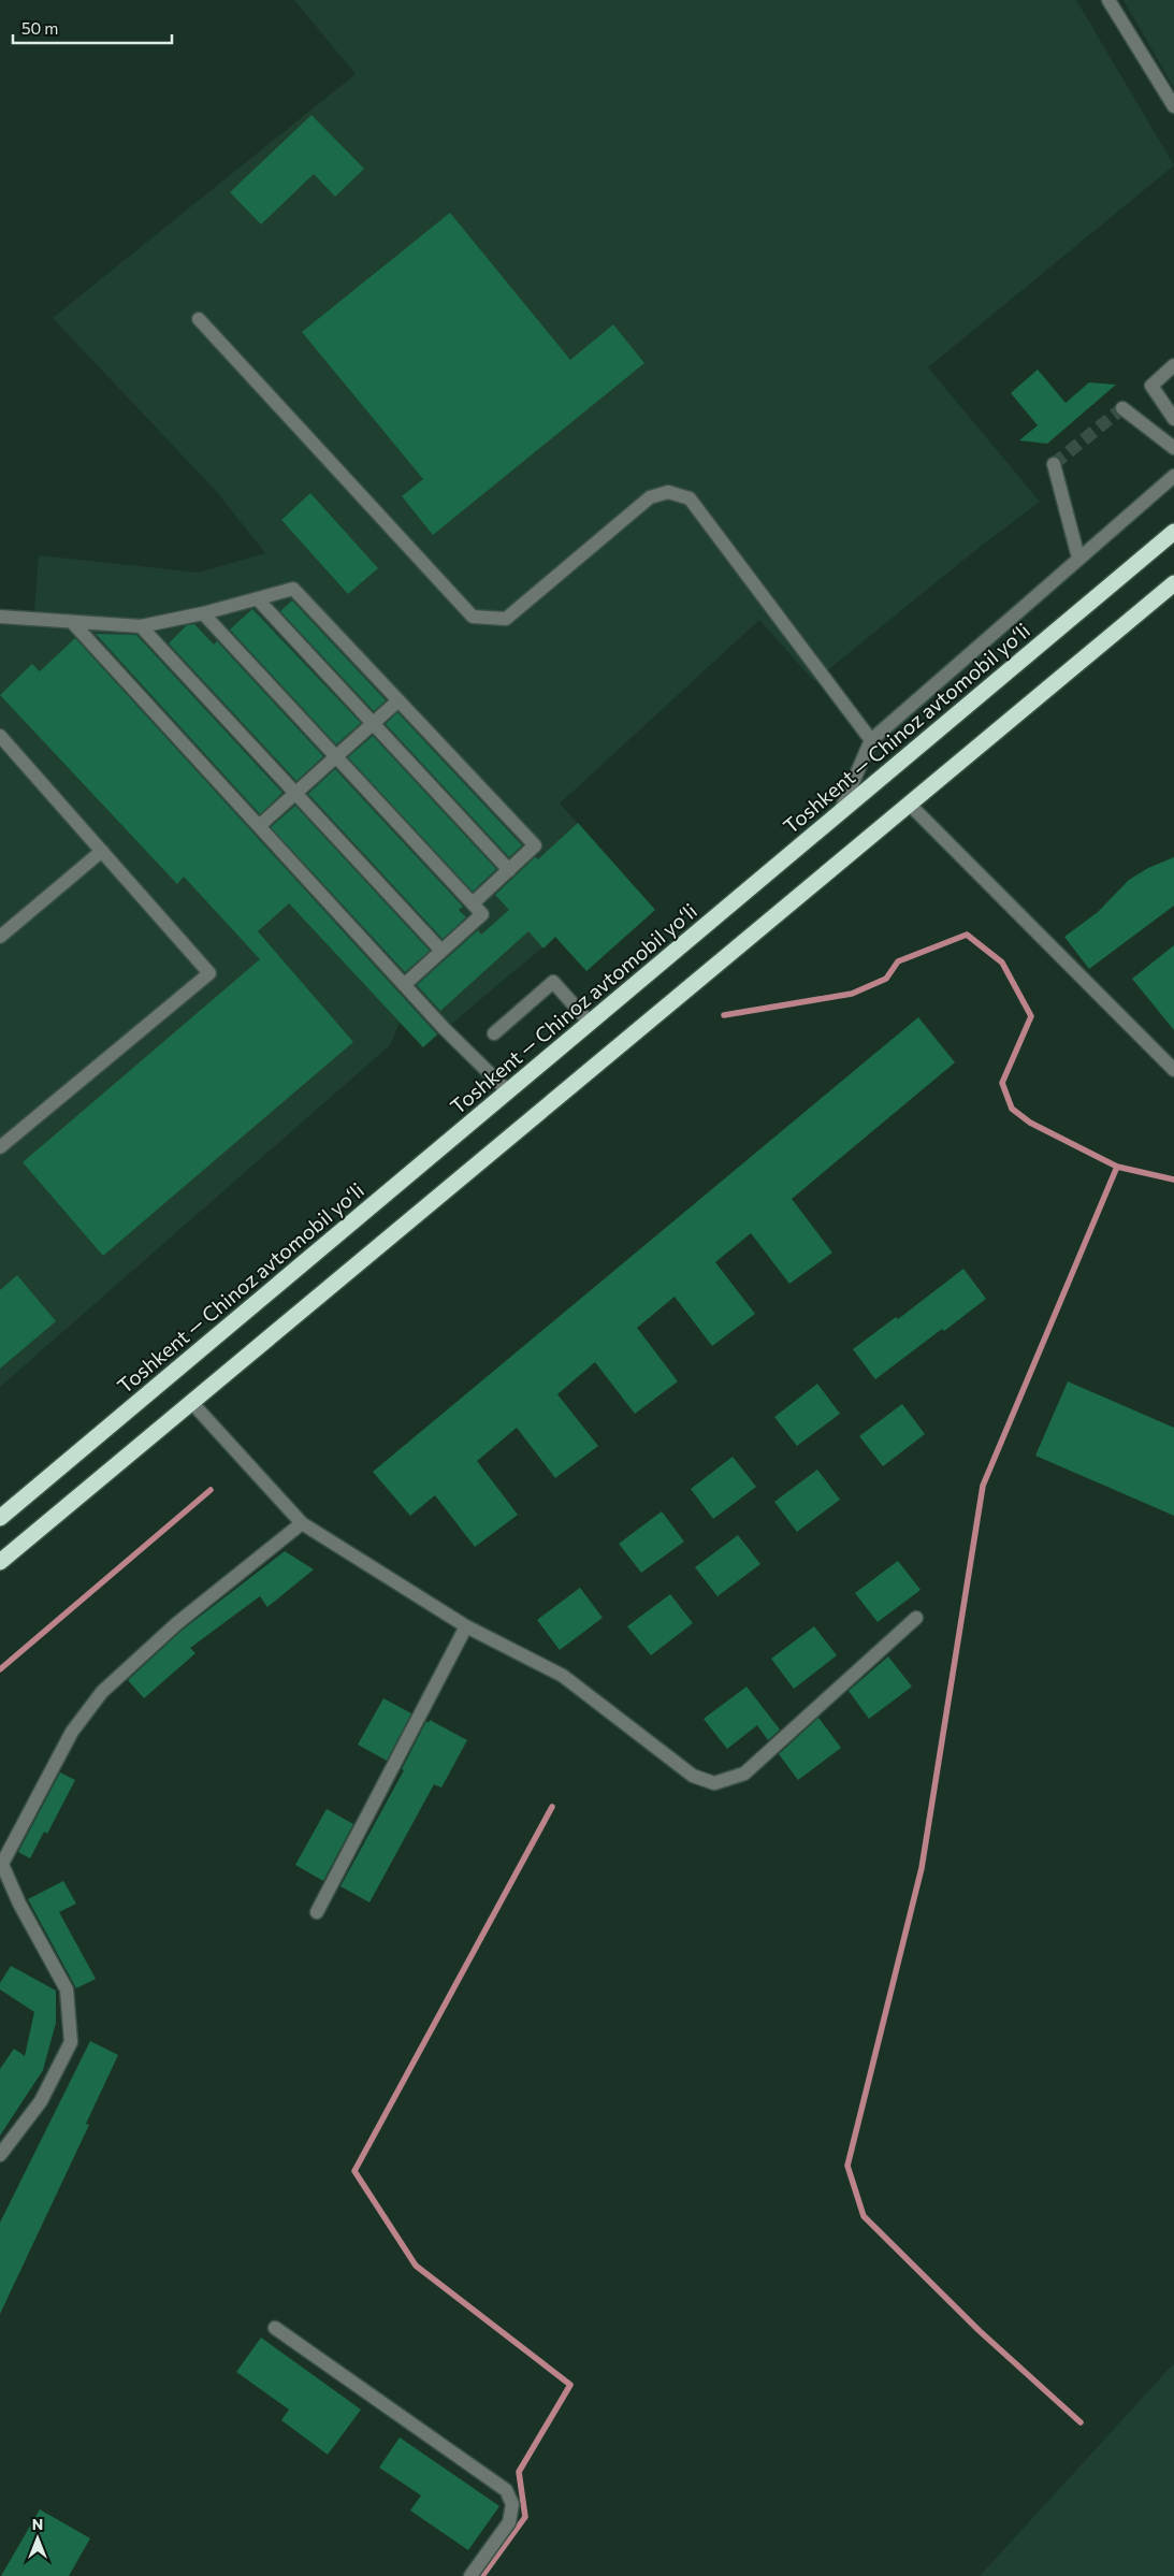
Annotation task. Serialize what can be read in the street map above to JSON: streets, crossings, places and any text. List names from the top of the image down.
{
  "streets": {
    "highway": ["Toshkent — Chinoz avtomobil yoʻli"]
  },
  "scale_bar": "50 m",
  "north": "top"
}
